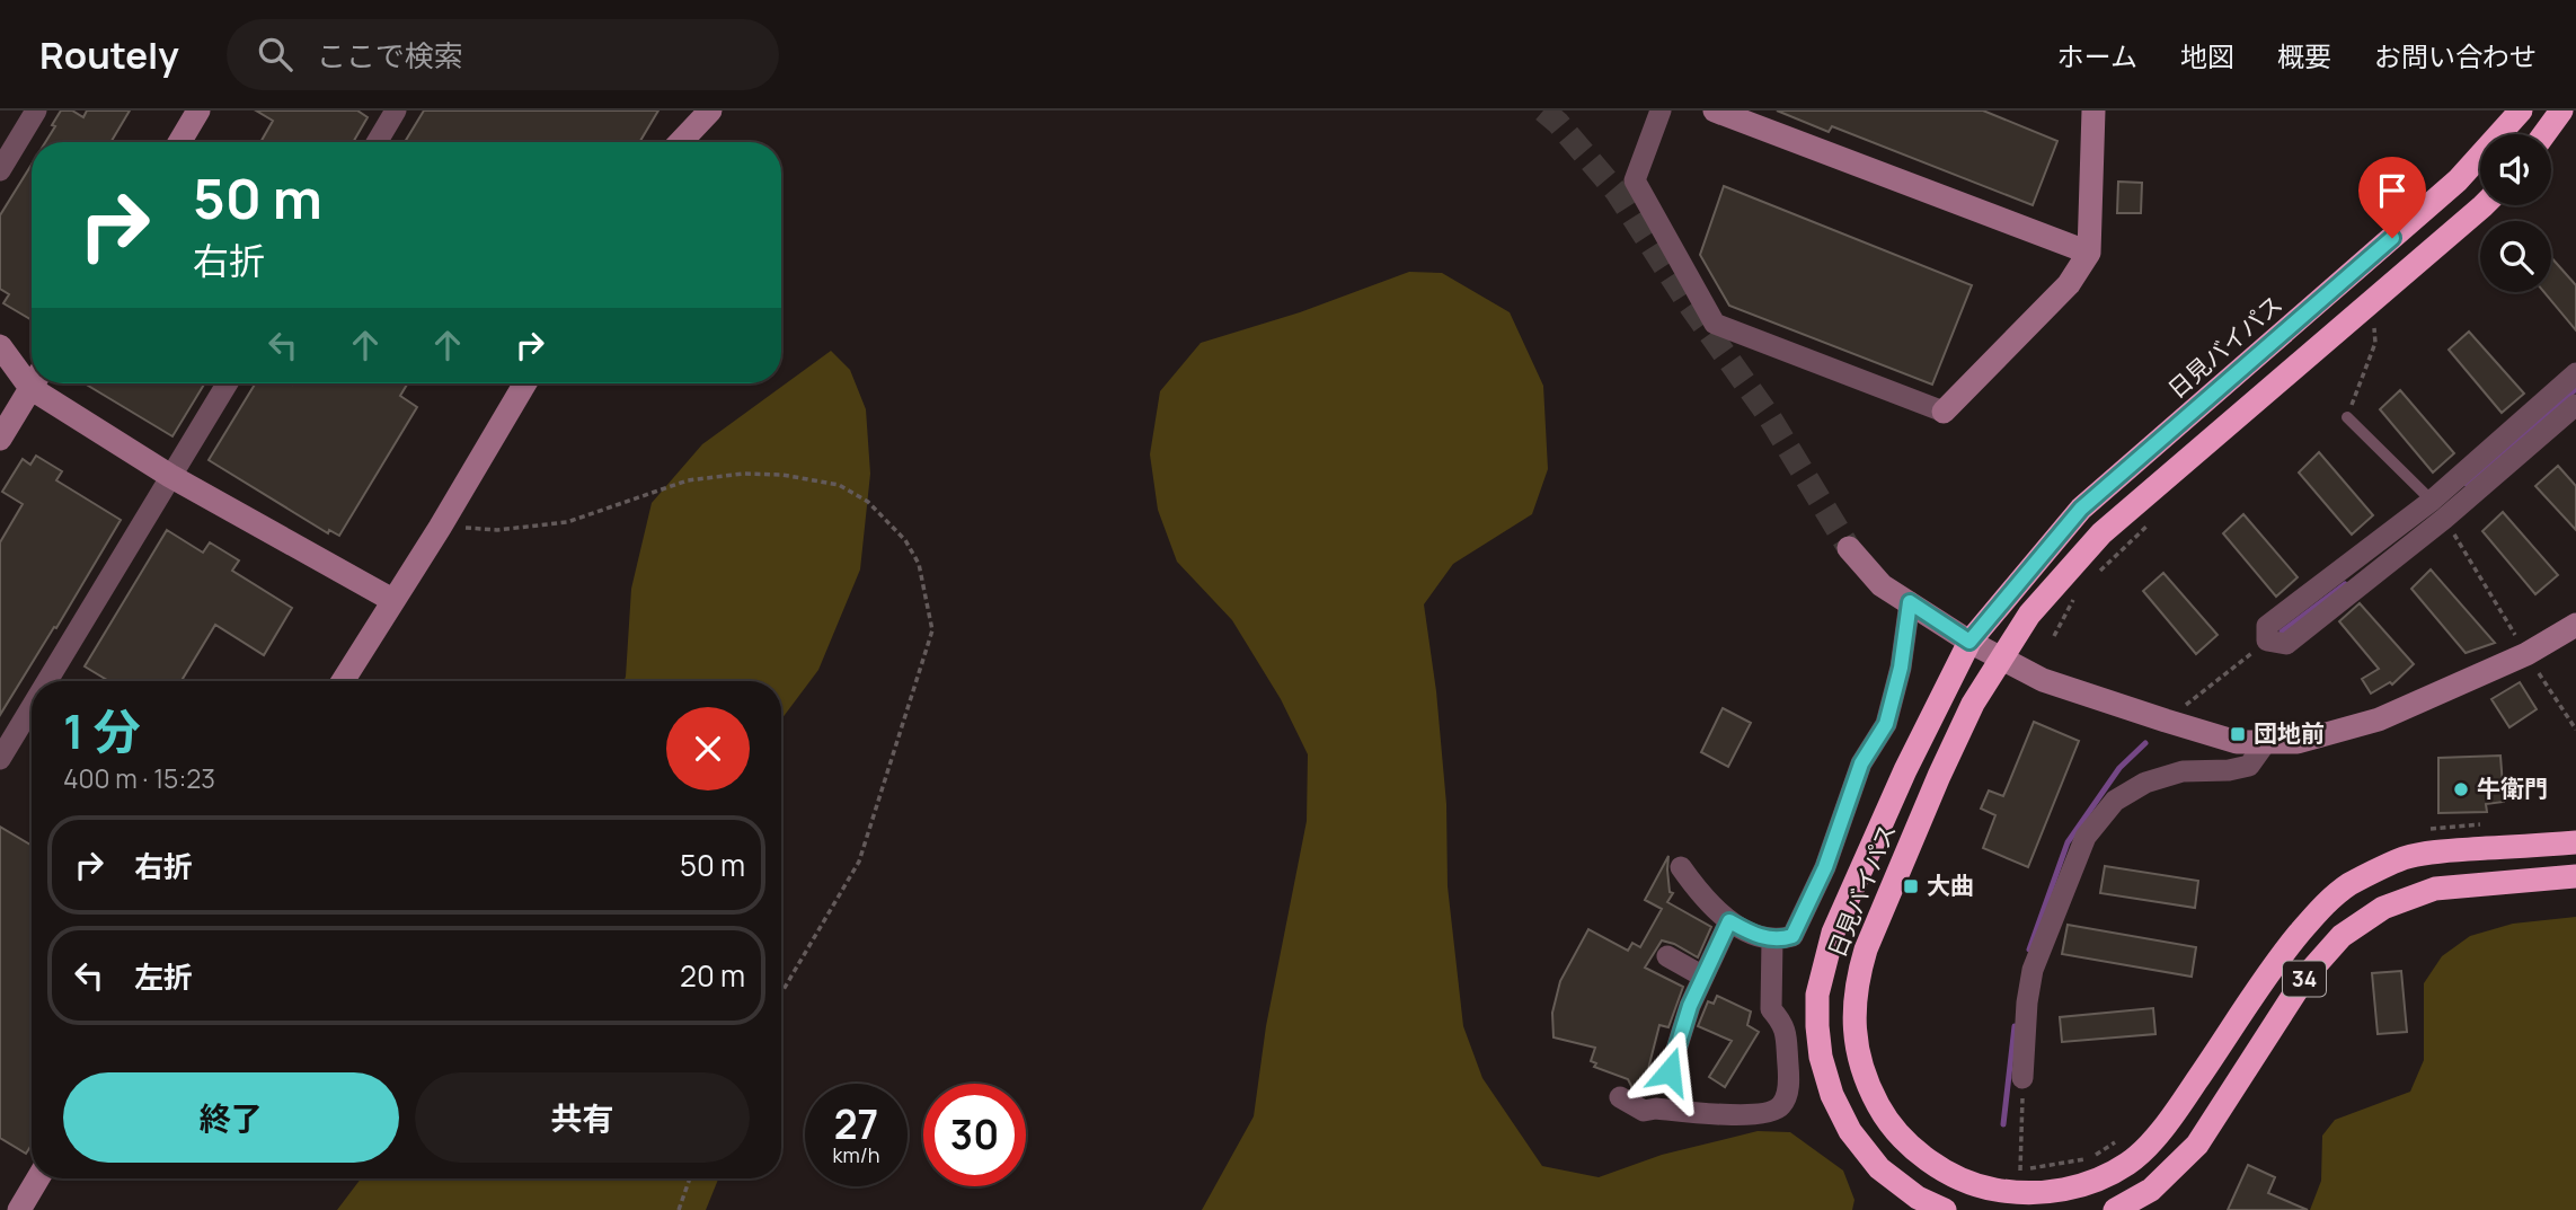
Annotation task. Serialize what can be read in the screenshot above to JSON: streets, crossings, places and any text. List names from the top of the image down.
{
  "streets": {
    "highway": ["日見バイパス", "34"]
  },
  "places": {
    "transit": ["団地前", "大曲"],
    "other": ["牛衛門"]
  },
  "page": {
    "header": "Routely",
    "search": "ここで検索",
    "nav": [
      "ホーム",
      "地図",
      "概要",
      "お問い合わせ"
    ],
    "turn": ["50 m", "右折"],
    "heading": ["1 分", "400 m · 15:23"],
    "list": [
      {
        "name": "右折",
        "value": "50 m"
      },
      {
        "name": "左折",
        "value": "20 m"
      }
    ],
    "buttons": ["終了", "共有"],
    "speed": "27 km/h",
    "limit": "30"
  }
}
